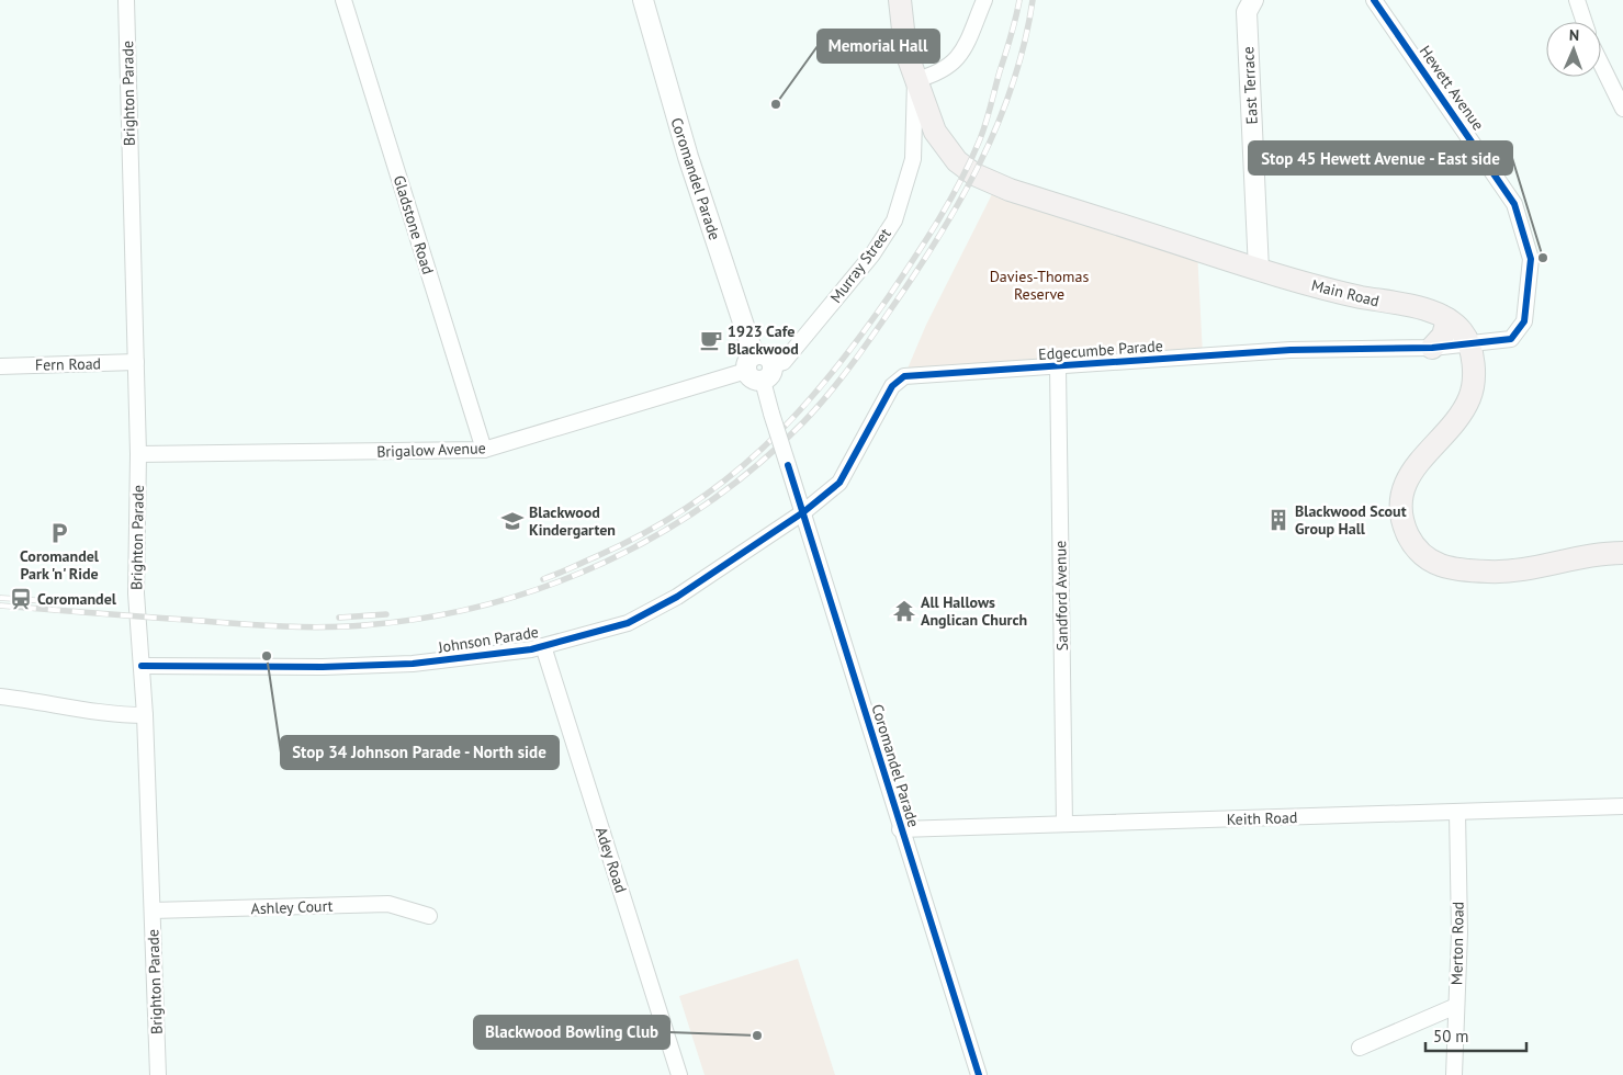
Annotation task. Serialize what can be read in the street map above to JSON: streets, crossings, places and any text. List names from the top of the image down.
{
  "streets": {
    "main road": ["Main Road"],
    "street": [
      "East Terrace",
      "Hewett Avenue",
      "Brighton Parade",
      "Coromandel Parade",
      "Gladstone Road",
      "Murray Street",
      "Edgecumbe Parade",
      "Fern Road",
      "Brigalow Avenue",
      "Sandford Avenue",
      "Johnson Parade",
      "Keith Road",
      "Adey Road",
      "Ashley Court",
      "Merton Road"
    ]
  },
  "crossings": [
    ["East Terrace", "Main Road"],
    ["Hewett Avenue", "Main Road"],
    ["Hewett Avenue", "Edgecumbe Parade"],
    ["Brighton Parade", "Fern Road"],
    ["Brighton Parade", "Brigalow Avenue"],
    ["Brighton Parade", "Johnson Parade"],
    ["Brighton Parade", "Ashley Court"],
    ["Coromandel Parade", "Murray Street"],
    ["Coromandel Parade", "Edgecumbe Parade"],
    ["Coromandel Parade", "Brigalow Avenue"],
    ["Coromandel Parade", "Johnson Parade"],
    ["Coromandel Parade", "Keith Road"],
    ["Gladstone Road", "Brigalow Avenue"],
    ["Murray Street", "Main Road"],
    ["Murray Street", "Brigalow Avenue"],
    ["Main Road", "Edgecumbe Parade"],
    ["Edgecumbe Parade", "Sandford Avenue"],
    ["Edgecumbe Parade", "Johnson Parade"],
    ["Sandford Avenue", "Keith Road"],
    ["Johnson Parade", "Adey Road"],
    ["Keith Road", "Merton Road"]
  ],
  "parks": ["Davies-Thomas Reserve"],
  "places": {
    "other": [
      "Memorial Hall",
      "Stop 45 Hewett Avenue - East side",
      "Stop 34 Johnson Parade - North side",
      "Blackwood Bowling Club"
    ],
    "cafe": ["1923 Cafe Blackwood"],
    "building": ["Blackwood Scout Group Hall"],
    "school or university": ["Blackwood Kindergarten"],
    "parking": ["Coromandel Park 'n' Ride"],
    "station": ["Coromandel"],
    "temple": ["All Hallows Anglican Church"]
  },
  "scale_bar": "50 m",
  "north": "top"
}
